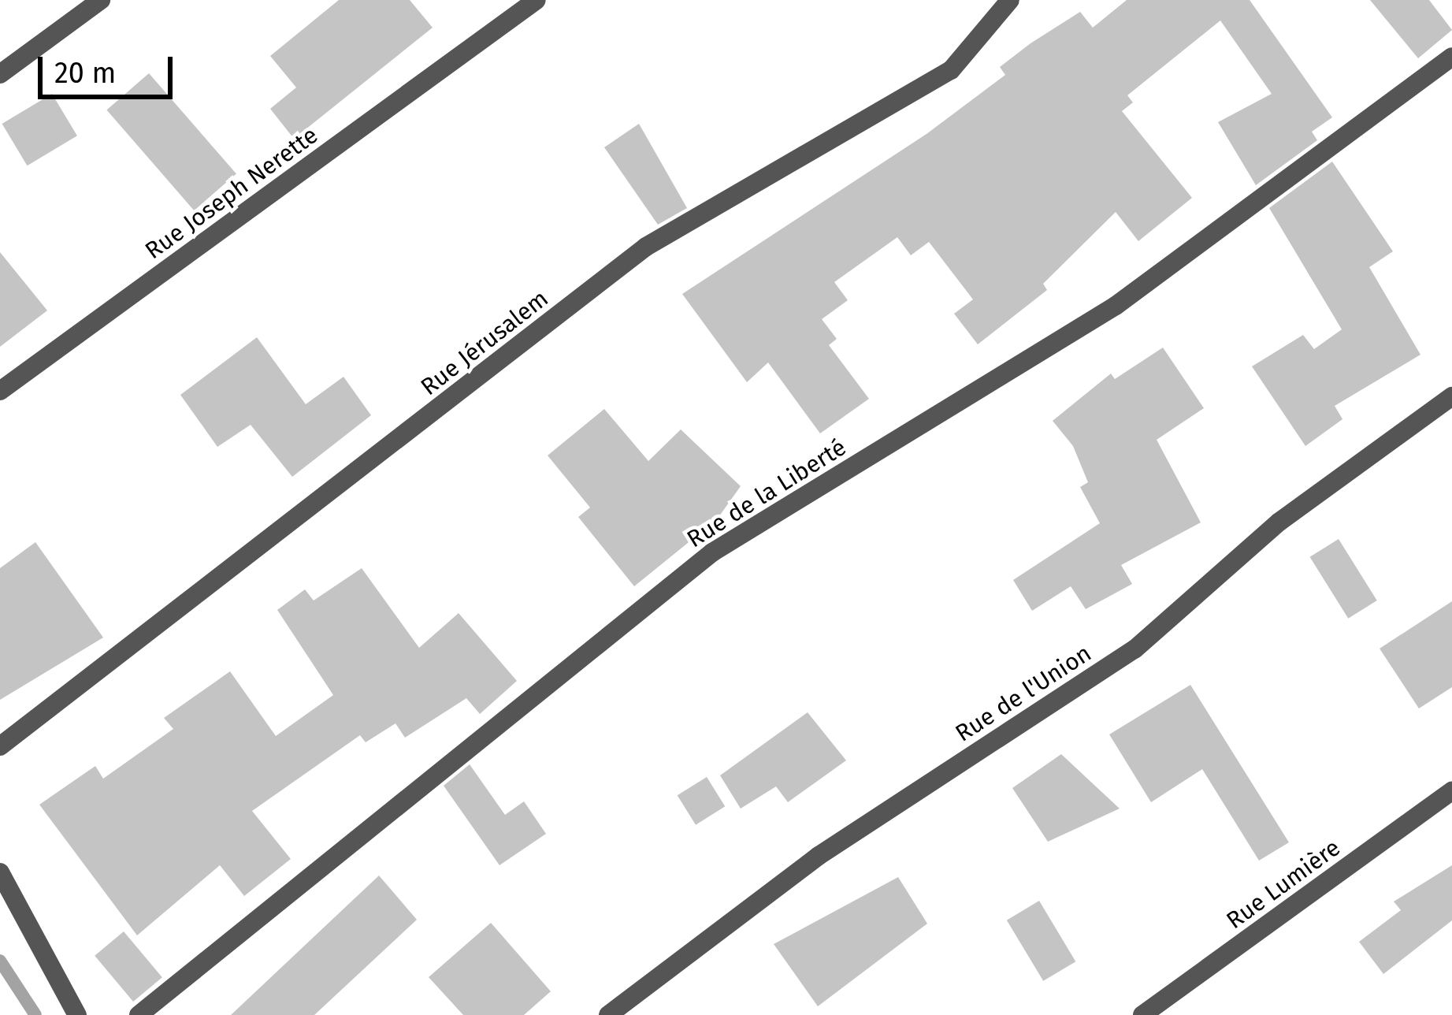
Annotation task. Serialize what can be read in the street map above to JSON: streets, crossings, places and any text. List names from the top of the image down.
{
  "streets": {
    "street": [
      "Rue Joseph Nerette",
      "Rue Jérusalem",
      "Rue de la Liberté",
      "Rue de l'Union",
      "Rue Lumière"
    ]
  },
  "scale_bar": "20 m"
}
